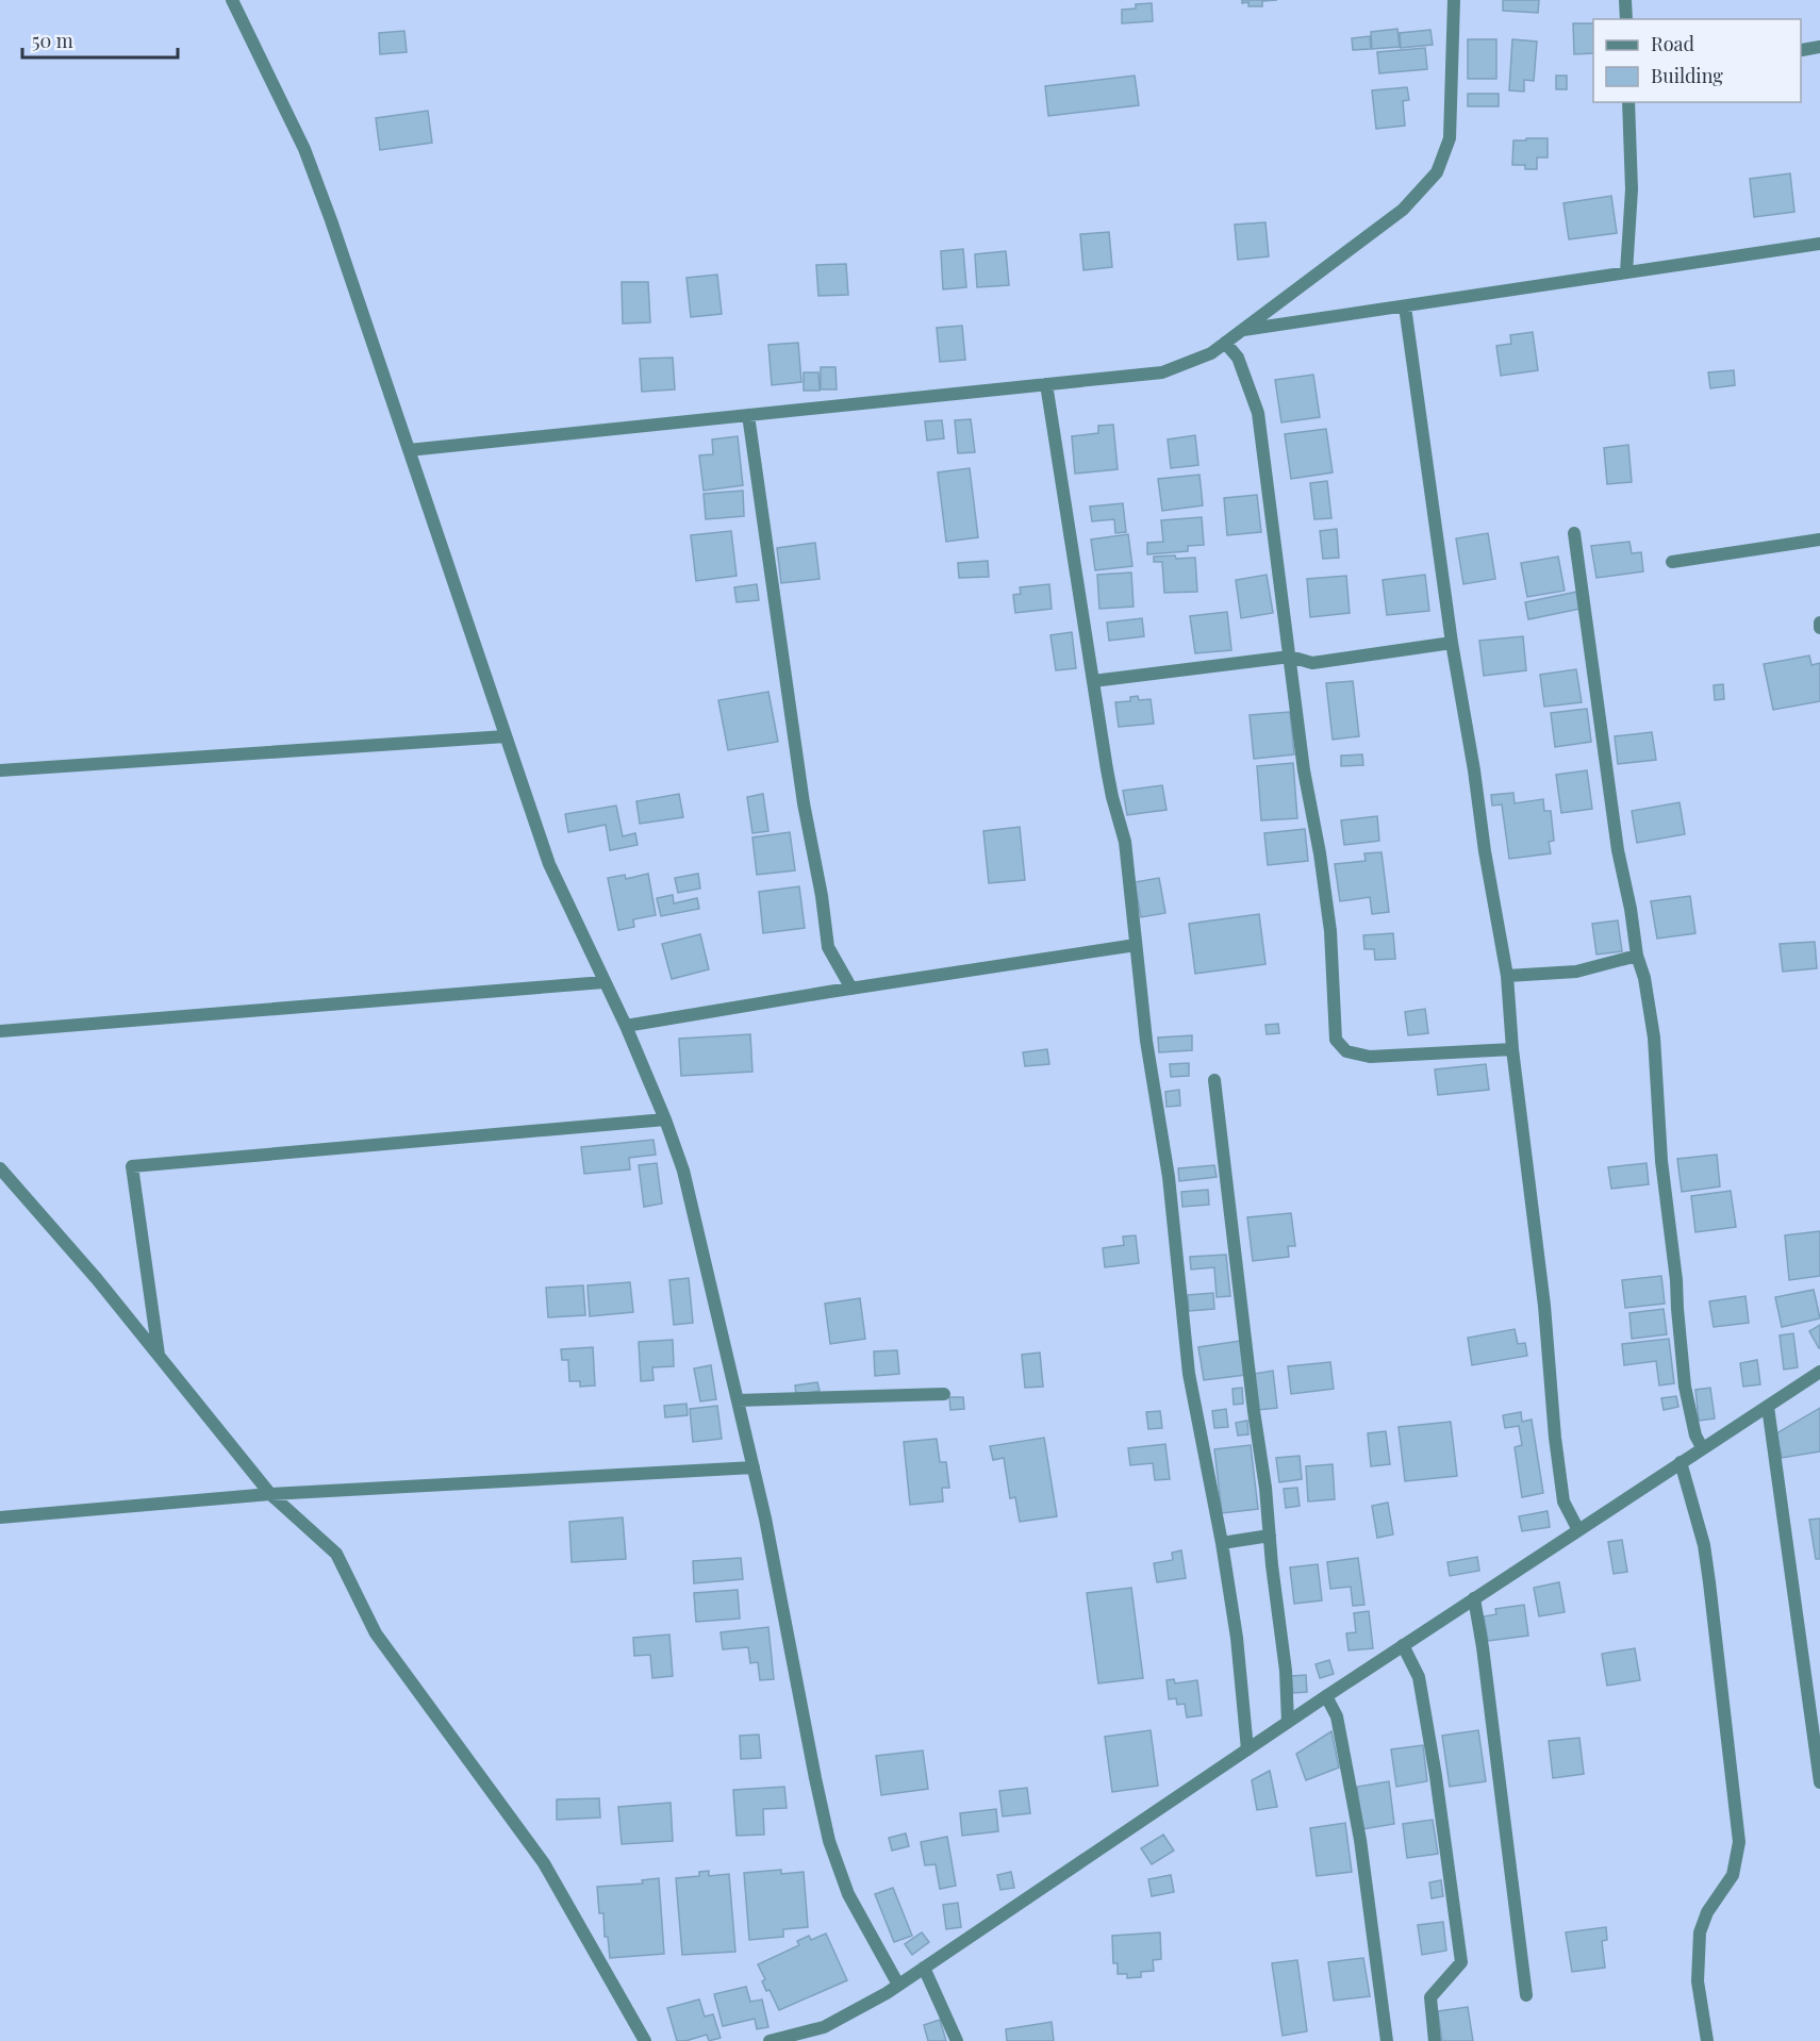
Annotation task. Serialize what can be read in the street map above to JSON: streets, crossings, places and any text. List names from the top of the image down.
{
  "legend": ["Road", "Building"],
  "scale_bar": "50 m"
}
